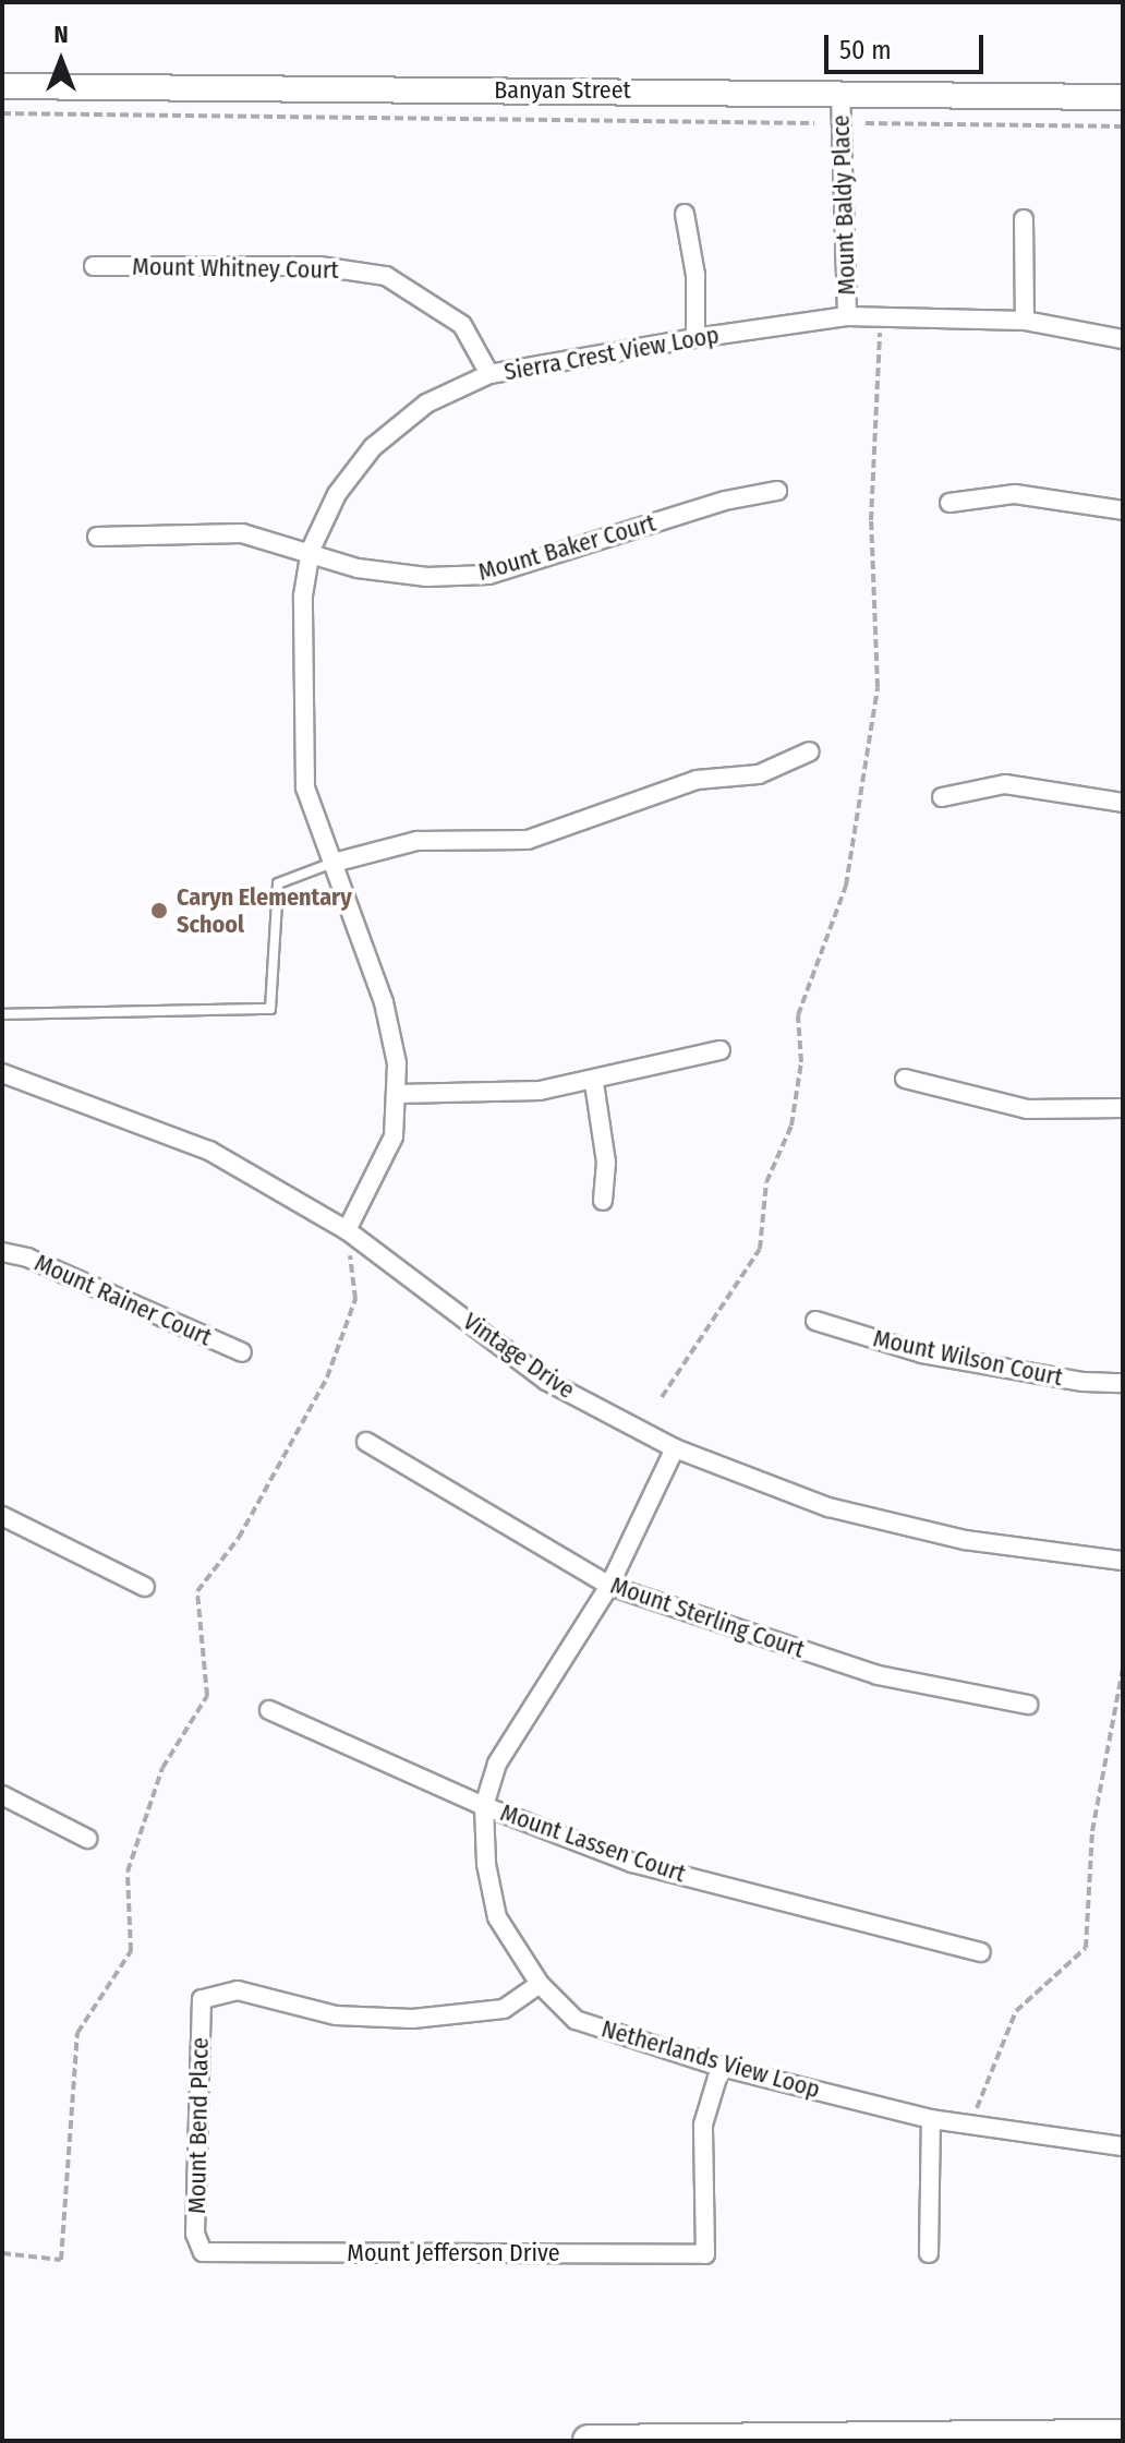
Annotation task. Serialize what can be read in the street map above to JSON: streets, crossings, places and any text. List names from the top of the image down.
{
  "streets": {
    "main road": ["Banyan Street"],
    "street": [
      "Mount Baldy Place",
      "Mount Whitney Court",
      "Sierra Crest View Loop",
      "Mount Baker Court",
      "Mount Rainer Court",
      "Vintage Drive",
      "Mount Wilson Court",
      "Mount Sterling Court",
      "Mount Lassen Court",
      "Netherlands View Loop",
      "Mount Bend Place",
      "Mount Jefferson Drive"
    ]
  },
  "crossings": [
    ["Banyan Street", "Mount Baldy Place"],
    ["Mount Baldy Place", "Sierra Crest View Loop"],
    ["Mount Whitney Court", "Sierra Crest View Loop"],
    ["Sierra Crest View Loop", "Mount Baker Court"],
    ["Sierra Crest View Loop", "Vintage Drive"],
    ["Vintage Drive", "Netherlands View Loop"],
    ["Mount Sterling Court", "Netherlands View Loop"],
    ["Mount Lassen Court", "Netherlands View Loop"],
    ["Netherlands View Loop", "Mount Bend Place"],
    ["Netherlands View Loop", "Mount Jefferson Drive"],
    ["Mount Bend Place", "Mount Jefferson Drive"]
  ],
  "places": ["Caryn Elementary School"],
  "scale_bar": "50 m",
  "north": "top"
}
